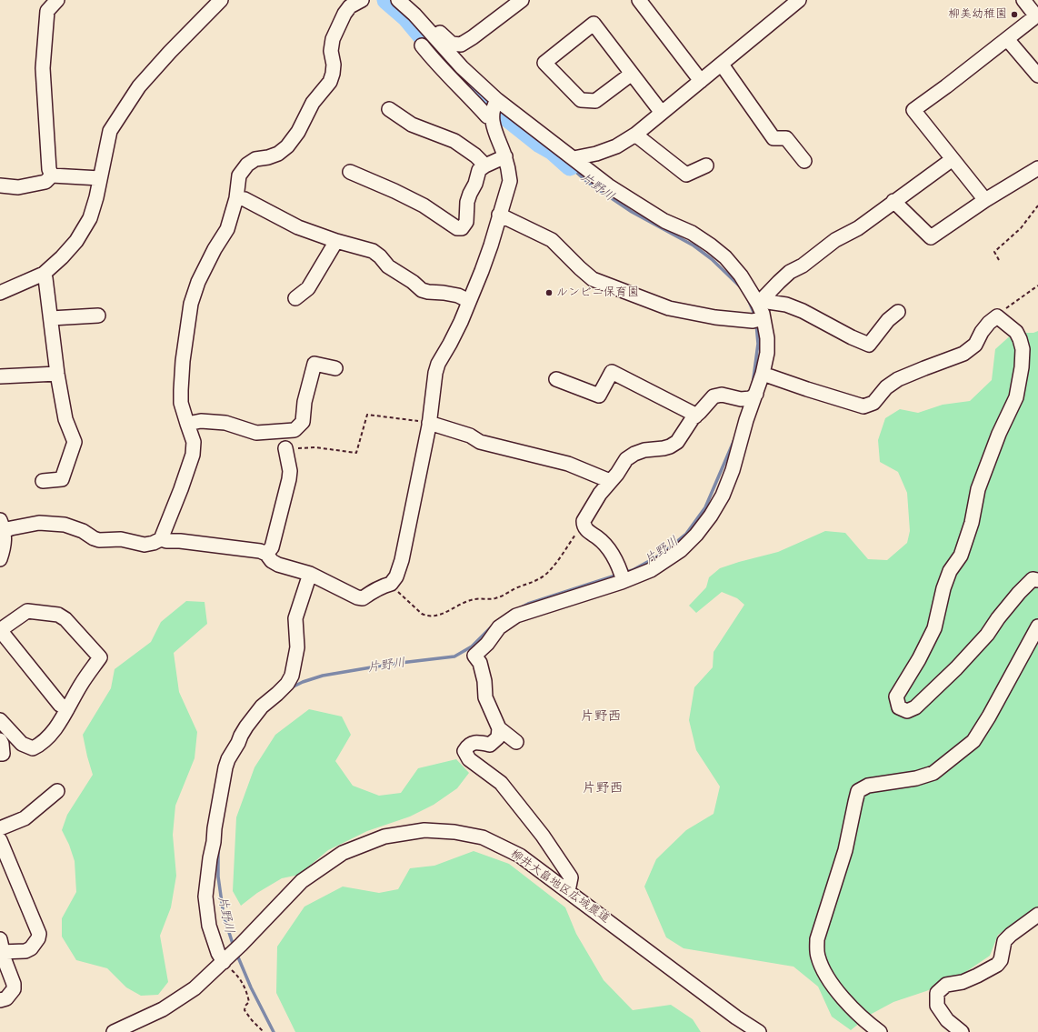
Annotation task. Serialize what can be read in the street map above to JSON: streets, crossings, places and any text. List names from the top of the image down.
{
  "streets": {
    "street": ["柳井大畠地区広域農道"]
  },
  "districts": ["片野西", "片野西"],
  "water": ["片野川"],
  "places": ["柳美幼稚園", "ルンビニ保育園"]
}
